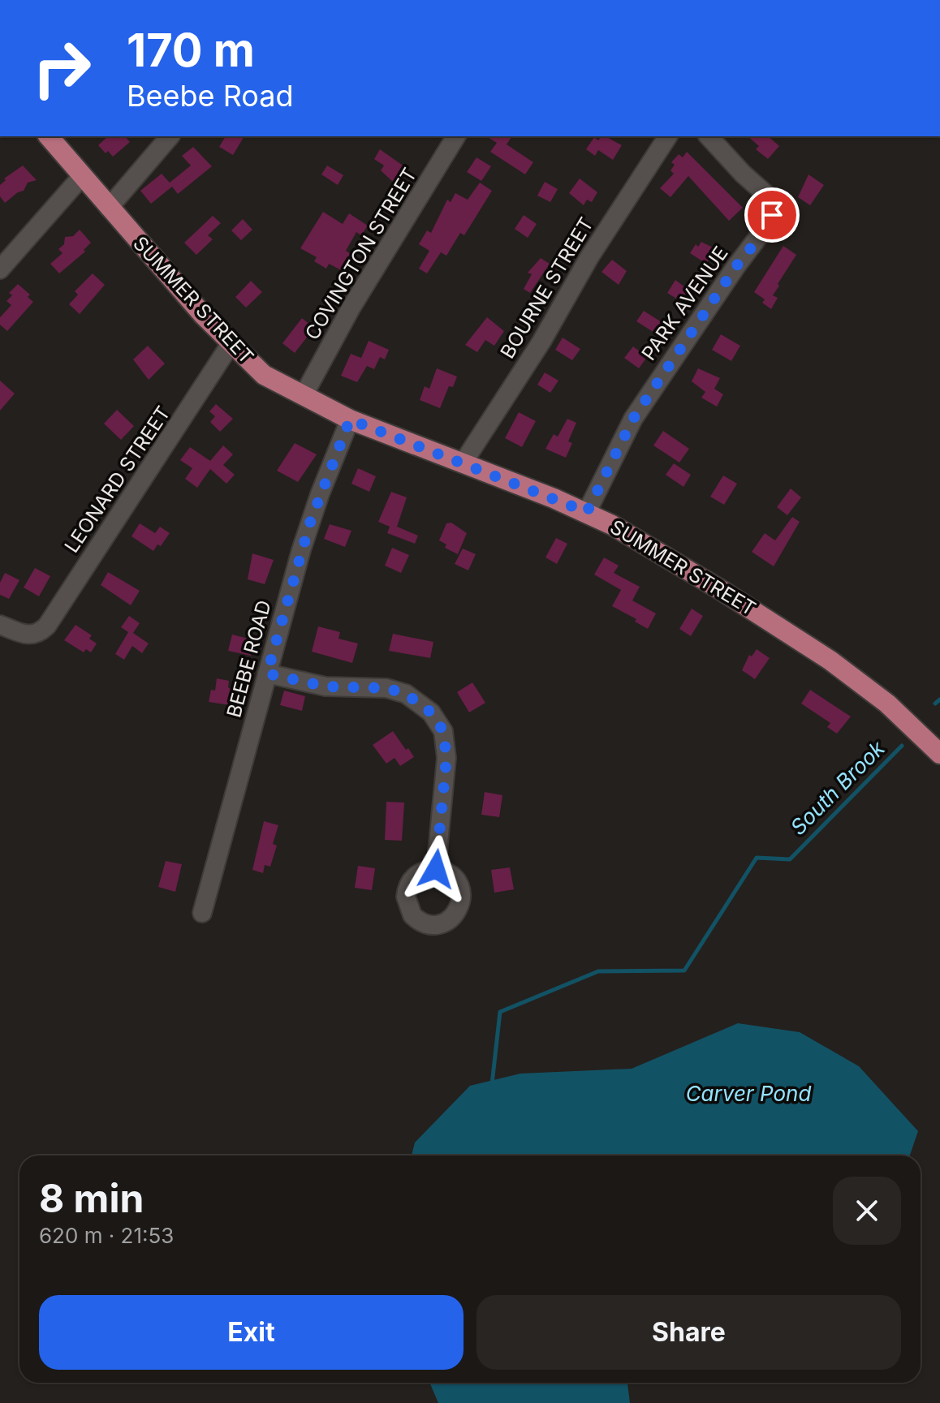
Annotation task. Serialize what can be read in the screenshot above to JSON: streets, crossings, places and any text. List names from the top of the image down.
{
  "streets": {
    "main road": ["SUMMER STREET"],
    "street": [
      "COVINGTON STREET",
      "BOURNE STREET",
      "PARK AVENUE",
      "LEONARD STREET",
      "BEEBE ROAD"
    ]
  },
  "crossings": [
    ["COVINGTON STREET", "SUMMER STREET"],
    ["BOURNE STREET", "SUMMER STREET"],
    ["SUMMER STREET", "PARK AVENUE"],
    ["SUMMER STREET", "LEONARD STREET"],
    ["SUMMER STREET", "BEEBE ROAD"]
  ],
  "water": ["South Brook", "Carver Pond"],
  "page": {
    "turn": ["170 m", "Beebe Road"],
    "heading": ["8 min", "620 m · 21:53"],
    "buttons": ["Exit", "Share"]
  }
}
